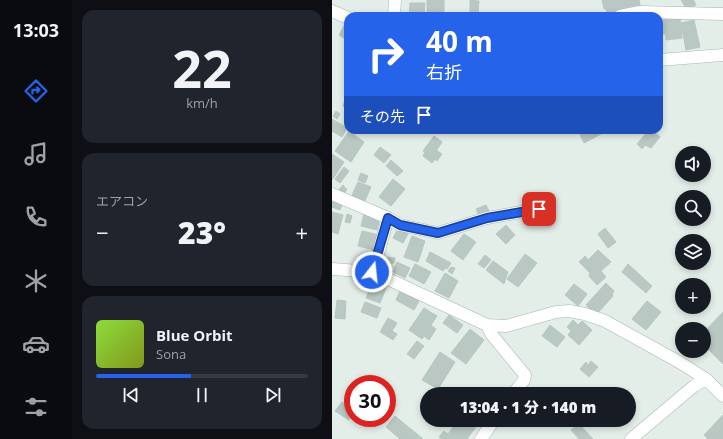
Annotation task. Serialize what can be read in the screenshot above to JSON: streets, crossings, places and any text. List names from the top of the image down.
{
  "page": {
    "tabs": "13:03",
    "tile": [
      ["22", "km/h"],
      "エアコン"
    ],
    "turn": ["40 m", "右折"],
    "then": "その先",
    "map_buttons": ["+", "−"],
    "heat": ["−", "23°", "+"],
    "song": ["Blue Orbit", "Sona"],
    "limit": "30",
    "trip": "13:04 · 1 分 · 140 m"
  }
}
